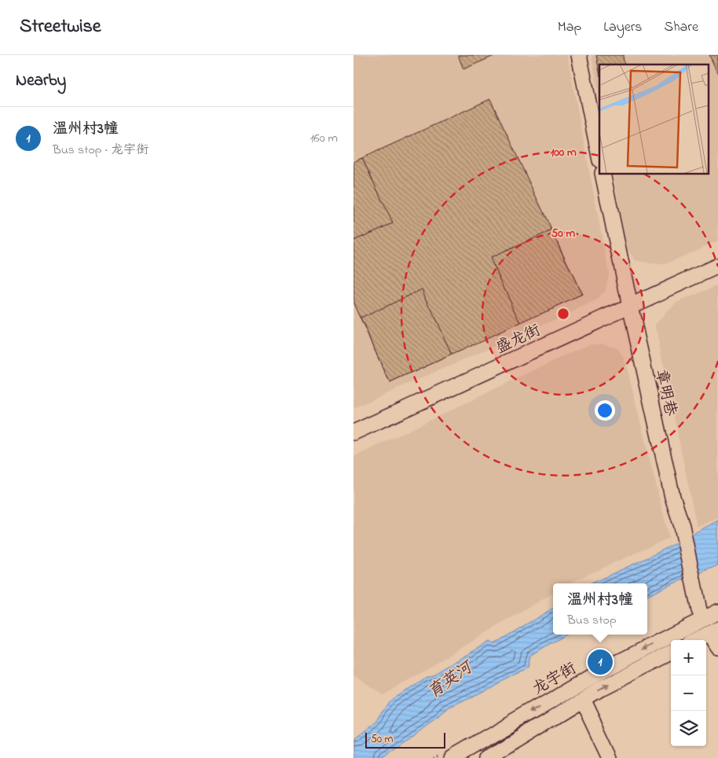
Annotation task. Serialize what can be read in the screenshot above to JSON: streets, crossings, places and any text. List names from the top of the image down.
{
  "streets": {
    "street": ["盛龙街", "章明巷", "龙宇街"]
  },
  "crossings": [
    ["盛龙街", "章明巷"],
    ["章明巷", "龙宇街"]
  ],
  "water": ["育英河"],
  "scale_bar": "50 m",
  "page": {
    "header": "Streetwise",
    "nav": ["Map", "Layers", "Share"],
    "heading": "Nearby",
    "list": [
      {
        "mark": "1",
        "name": "温州村3幢",
        "note": "Bus stop · 龙宇街",
        "value": "160 m"
      }
    ],
    "popup": ["温州村3幢", "Bus stop"],
    "map_buttons": ["+", "−"],
    "pins": "1",
    "scale": "50 m"
  },
  "rings": ["100 m", "50 m"]
}
